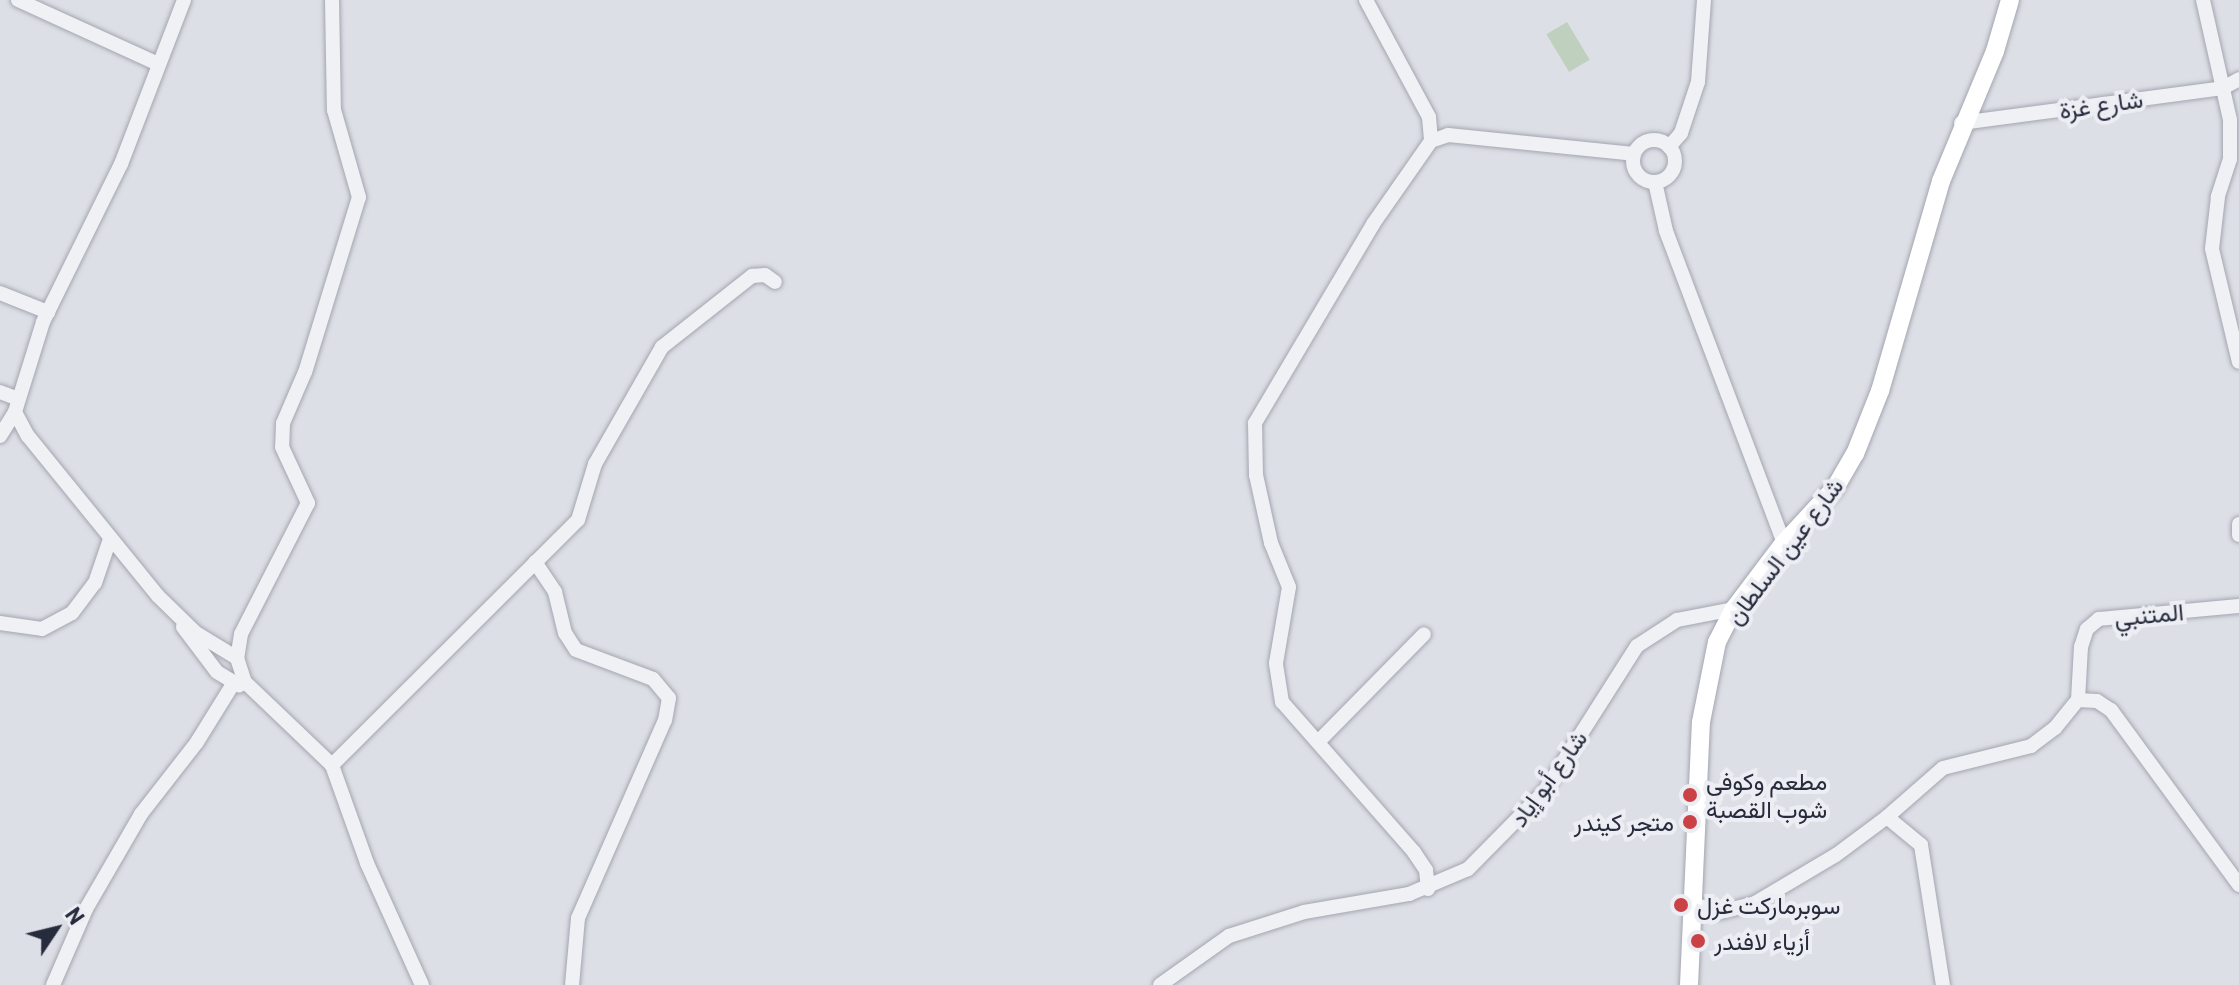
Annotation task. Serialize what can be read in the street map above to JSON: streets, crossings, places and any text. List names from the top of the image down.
{
  "streets": {
    "main road": ["شارع عين السلطان"],
    "street": ["شارع غزة", "المتنبي", "شارع أبو إياد"]
  },
  "crossings": [
    ["شارع غزة", "شارع عين السلطان"],
    ["شارع عين السلطان", "شارع أبو إياد"]
  ],
  "places": [
    "مطعم وكوفي شوب القصبة",
    "متجر كيندر",
    "سوبرماركت غزل",
    "أزياء لافندر"
  ],
  "north": "top right"
}
